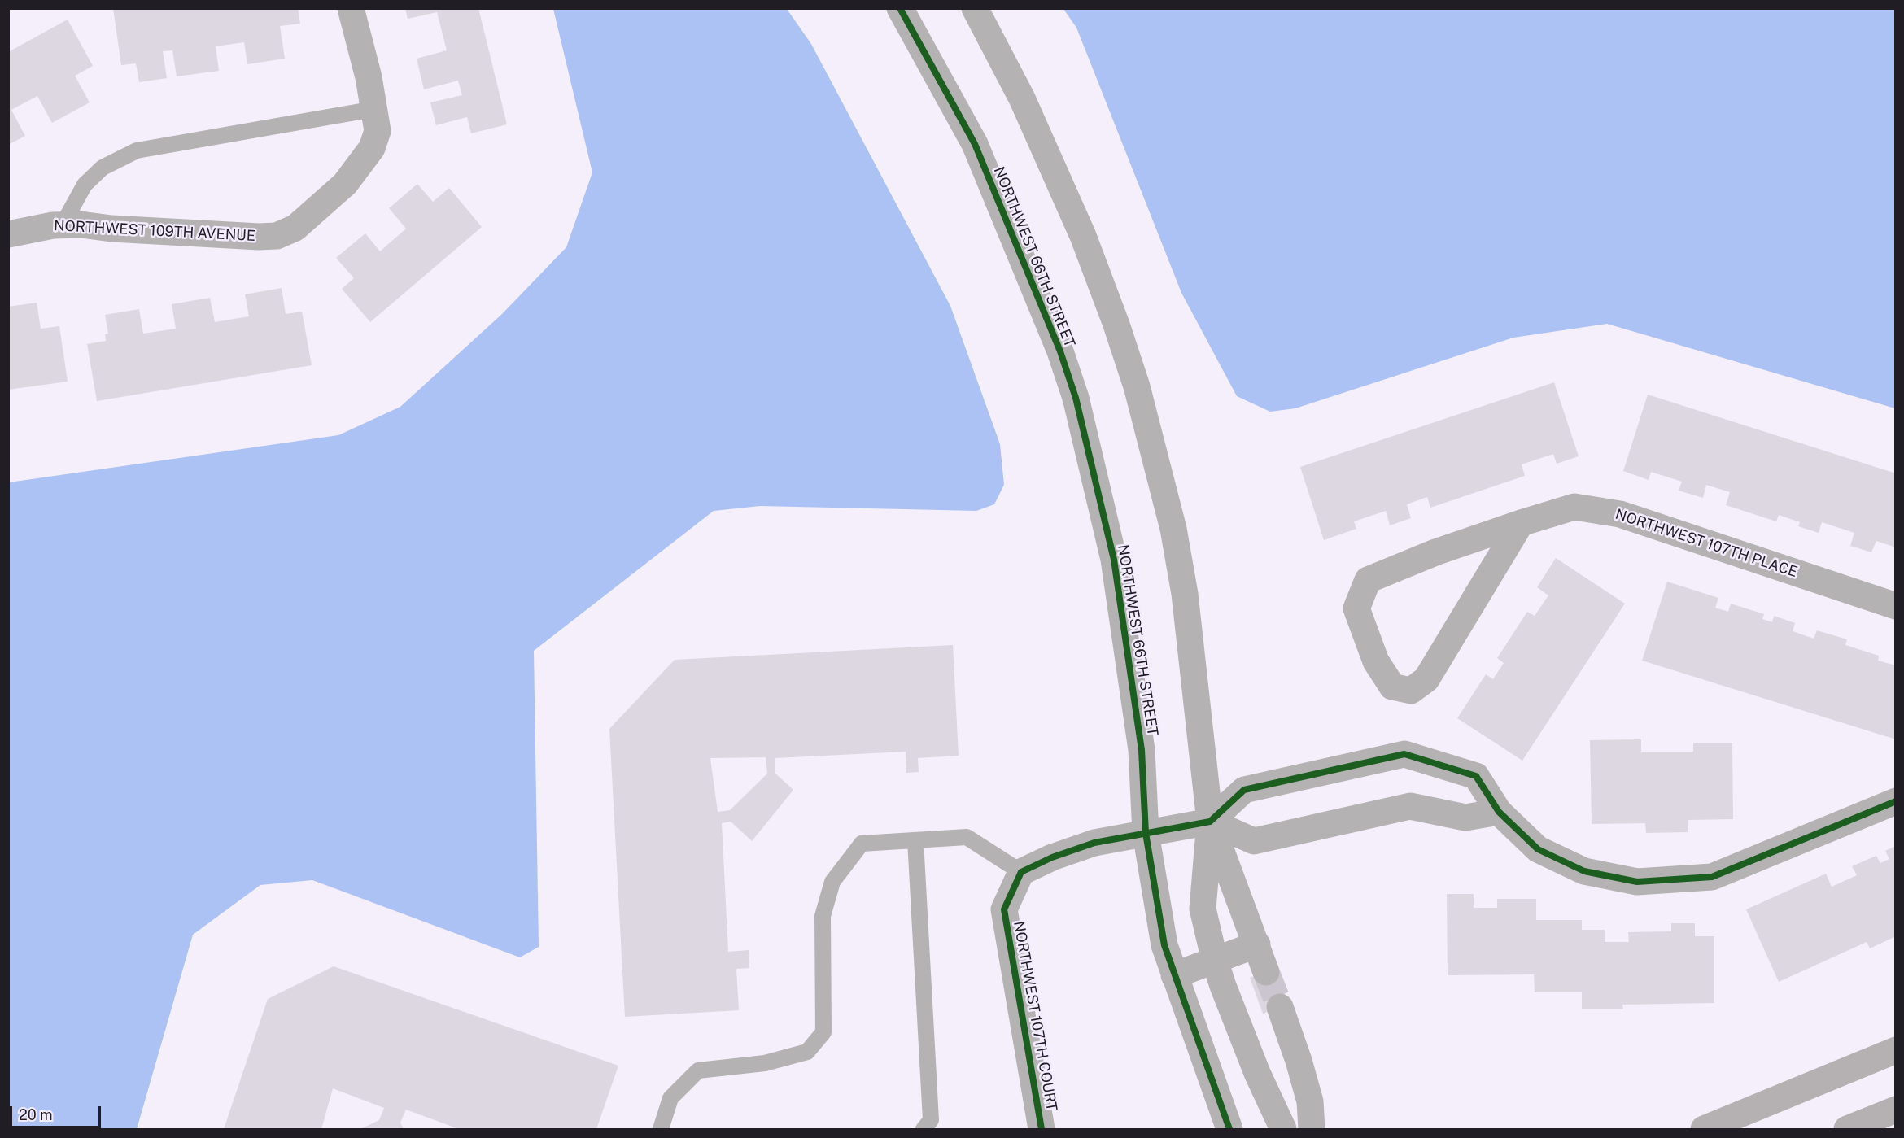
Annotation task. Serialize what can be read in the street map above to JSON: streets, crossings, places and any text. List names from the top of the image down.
{
  "streets": {
    "street": [
      "NORTHWEST 109TH AVENUE",
      "NORTHWEST 66TH STREET",
      "NORTHWEST 107TH PLACE",
      "NORTHWEST 107TH COURT"
    ]
  },
  "scale_bar": "20 m"
}
